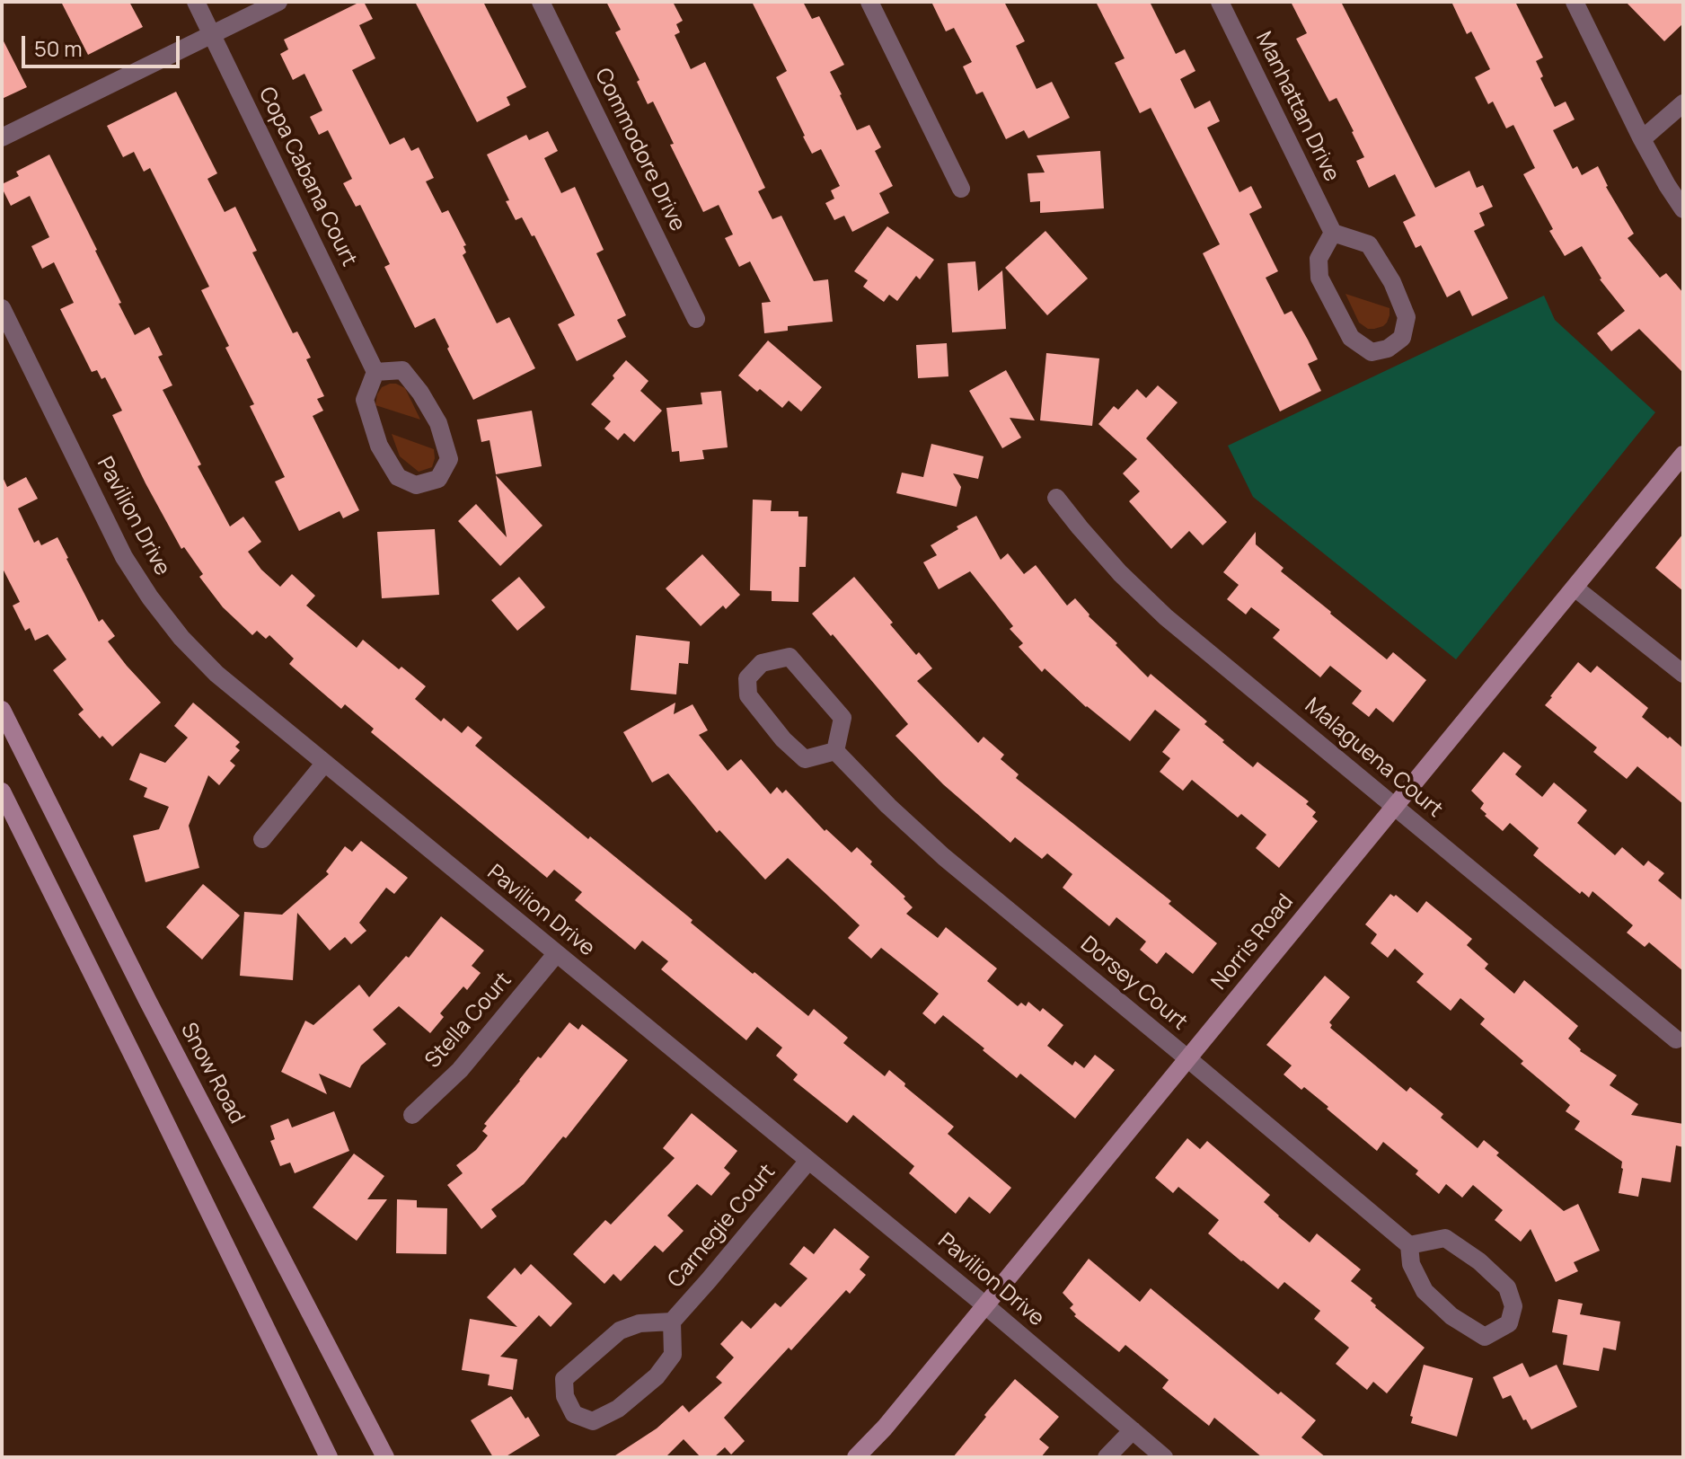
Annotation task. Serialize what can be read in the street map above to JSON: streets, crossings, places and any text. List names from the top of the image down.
{
  "streets": {
    "main road": ["Norris Road", "Snow Road"],
    "street": [
      "Manhattan Drive",
      "Commodore Drive",
      "Copa Cabana Court",
      "Pavilion Drive",
      "Malaguena Court",
      "Dorsey Court",
      "Stella Court",
      "Carnegie Court"
    ]
  },
  "crossings": [
    ["Pavilion Drive", "Norris Road"],
    ["Pavilion Drive", "Stella Court"],
    ["Pavilion Drive", "Carnegie Court"],
    ["Malaguena Court", "Norris Road"],
    ["Norris Road", "Dorsey Court"]
  ],
  "scale_bar": "50 m"
}
